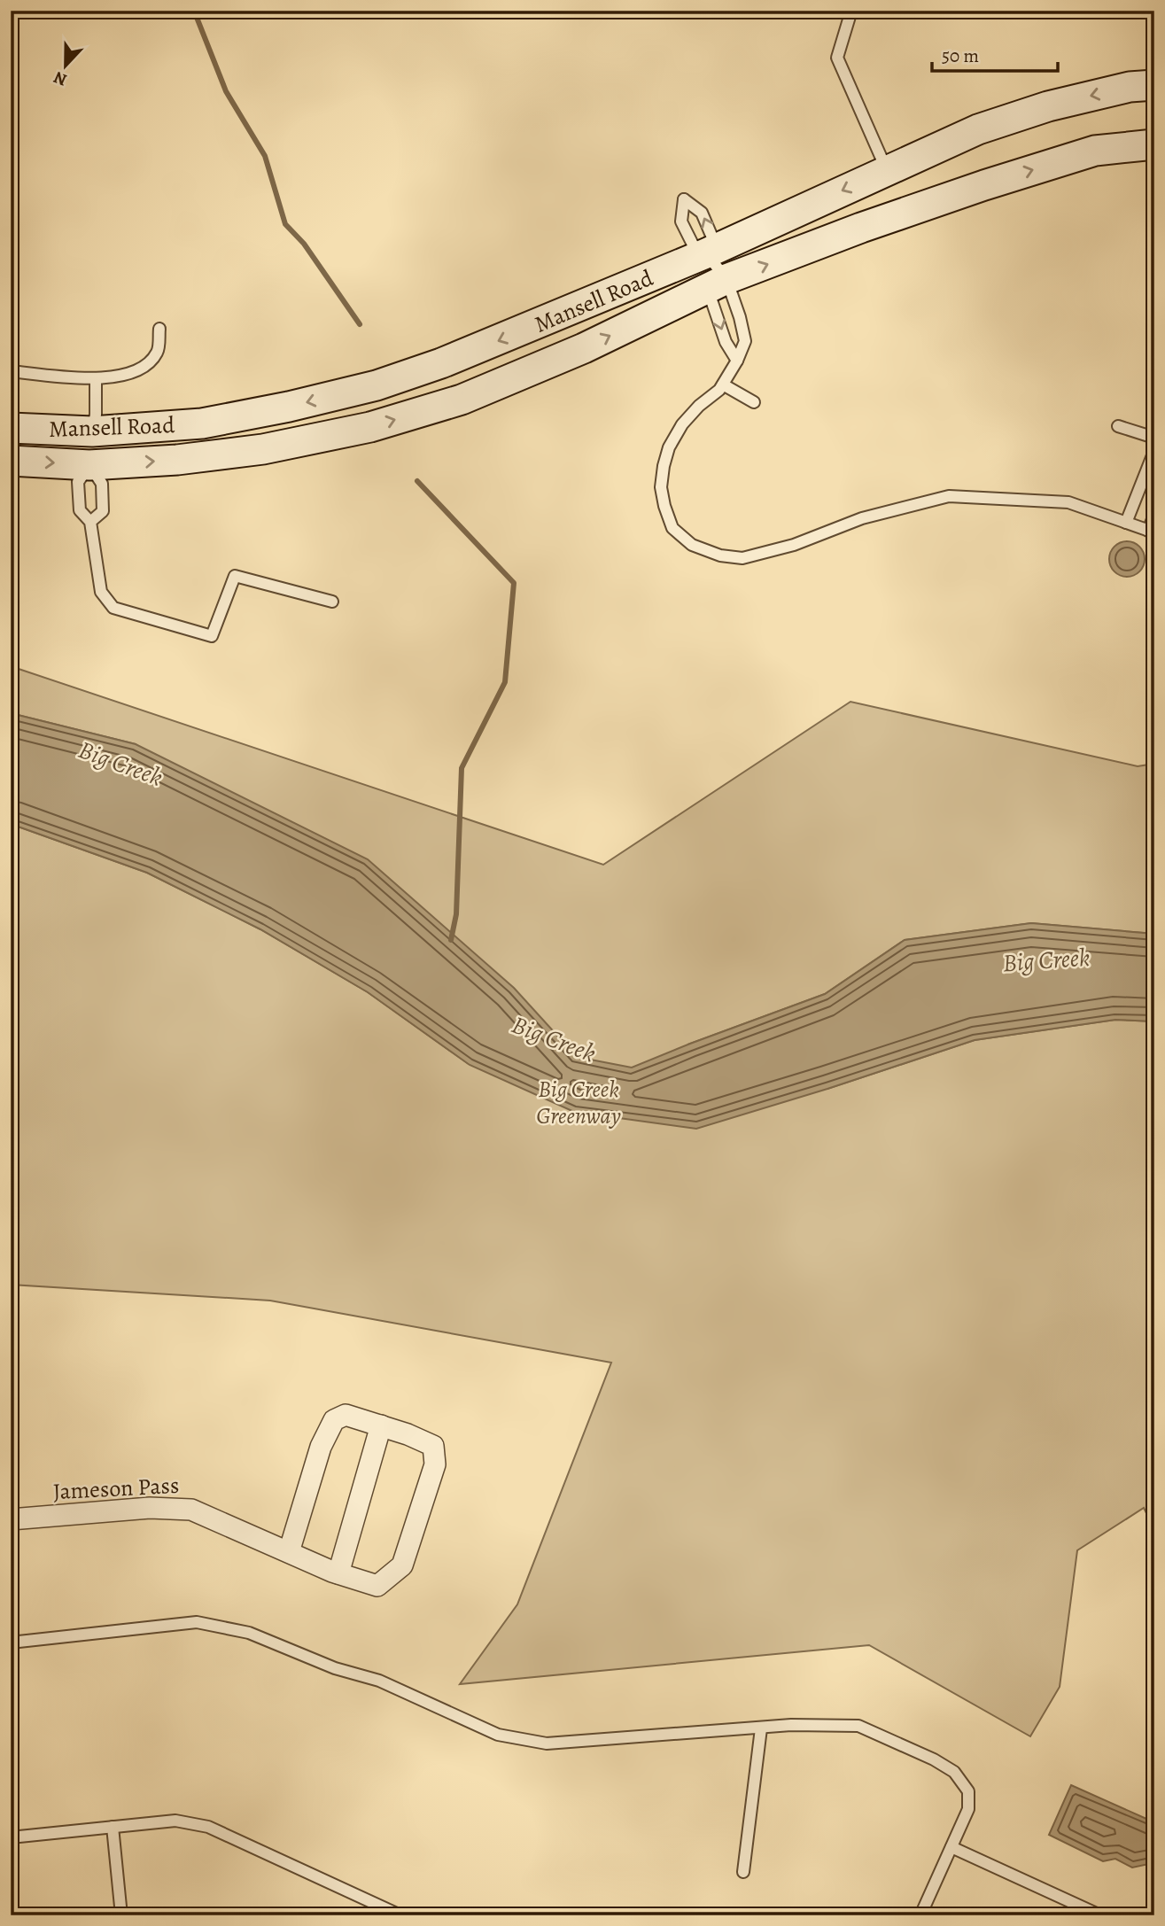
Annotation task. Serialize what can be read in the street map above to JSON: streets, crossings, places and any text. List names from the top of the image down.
{
  "streets": {
    "main road": ["Mansell Road"],
    "street": ["Jameson Pass"]
  },
  "water": ["Big Creek"],
  "parks": ["Big Creek Greenway"],
  "scale_bar": "50 m",
  "north": "bottom"
}
